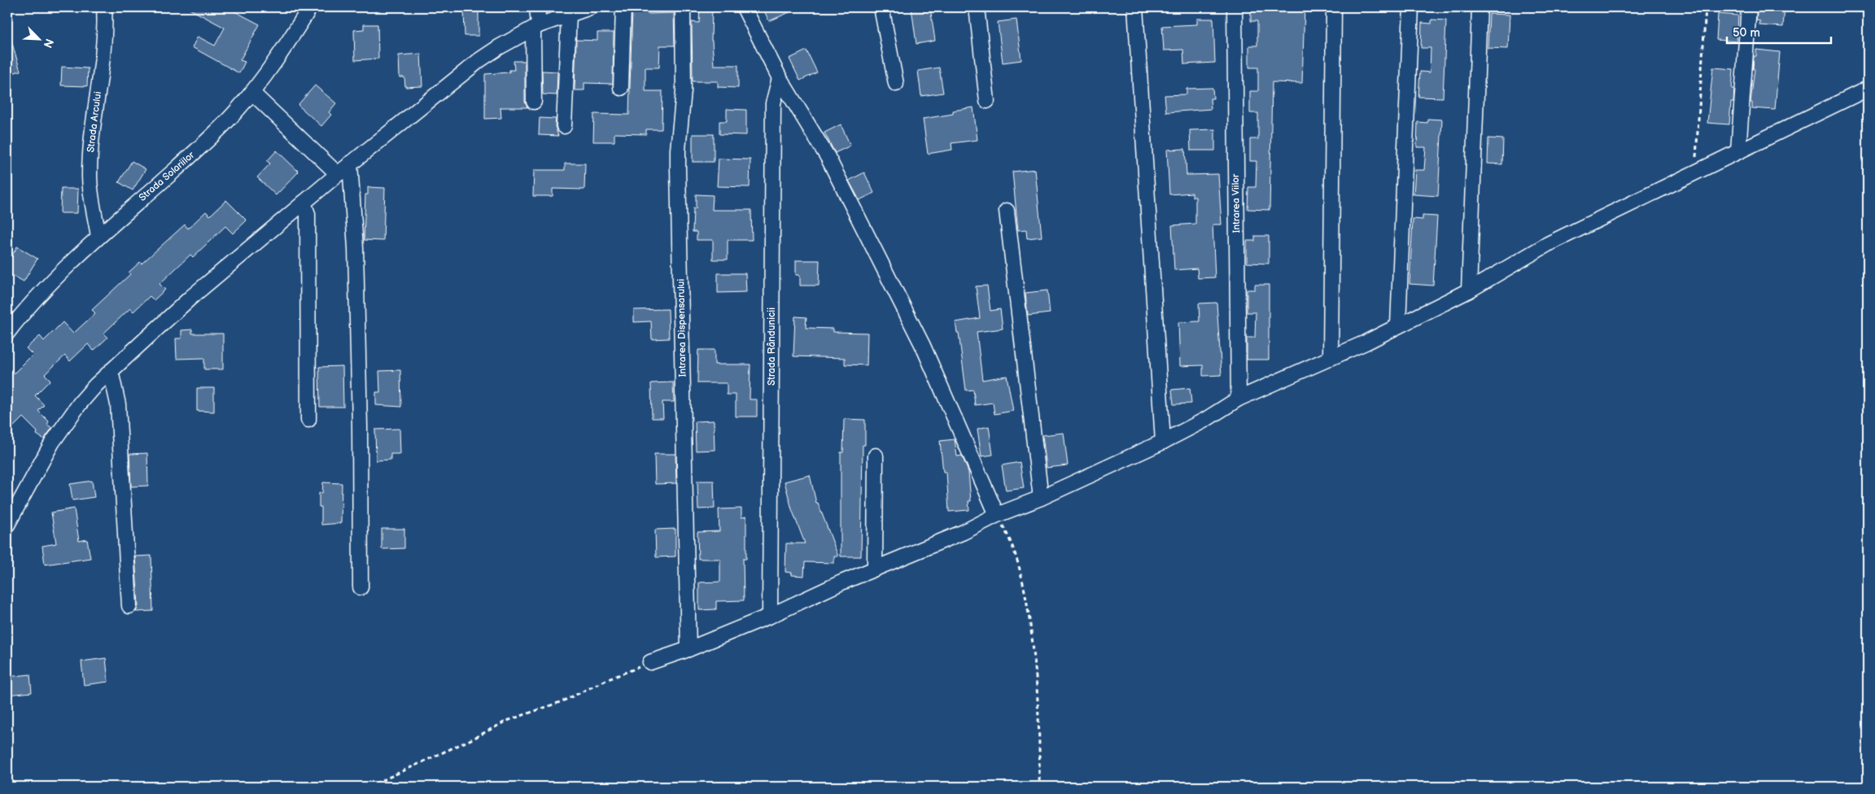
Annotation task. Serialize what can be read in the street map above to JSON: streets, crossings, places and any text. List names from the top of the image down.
{
  "streets": {
    "street": [
      "Strada Arcului",
      "Strada Solariilor",
      "Intrarea Viilor",
      "Intrarea Dispensarului",
      "Strada Rândunicii"
    ]
  },
  "crossings": [
    ["Strada Arcului", "Strada Solariilor"]
  ],
  "scale_bar": "50 m",
  "north": "bottom right"
}
